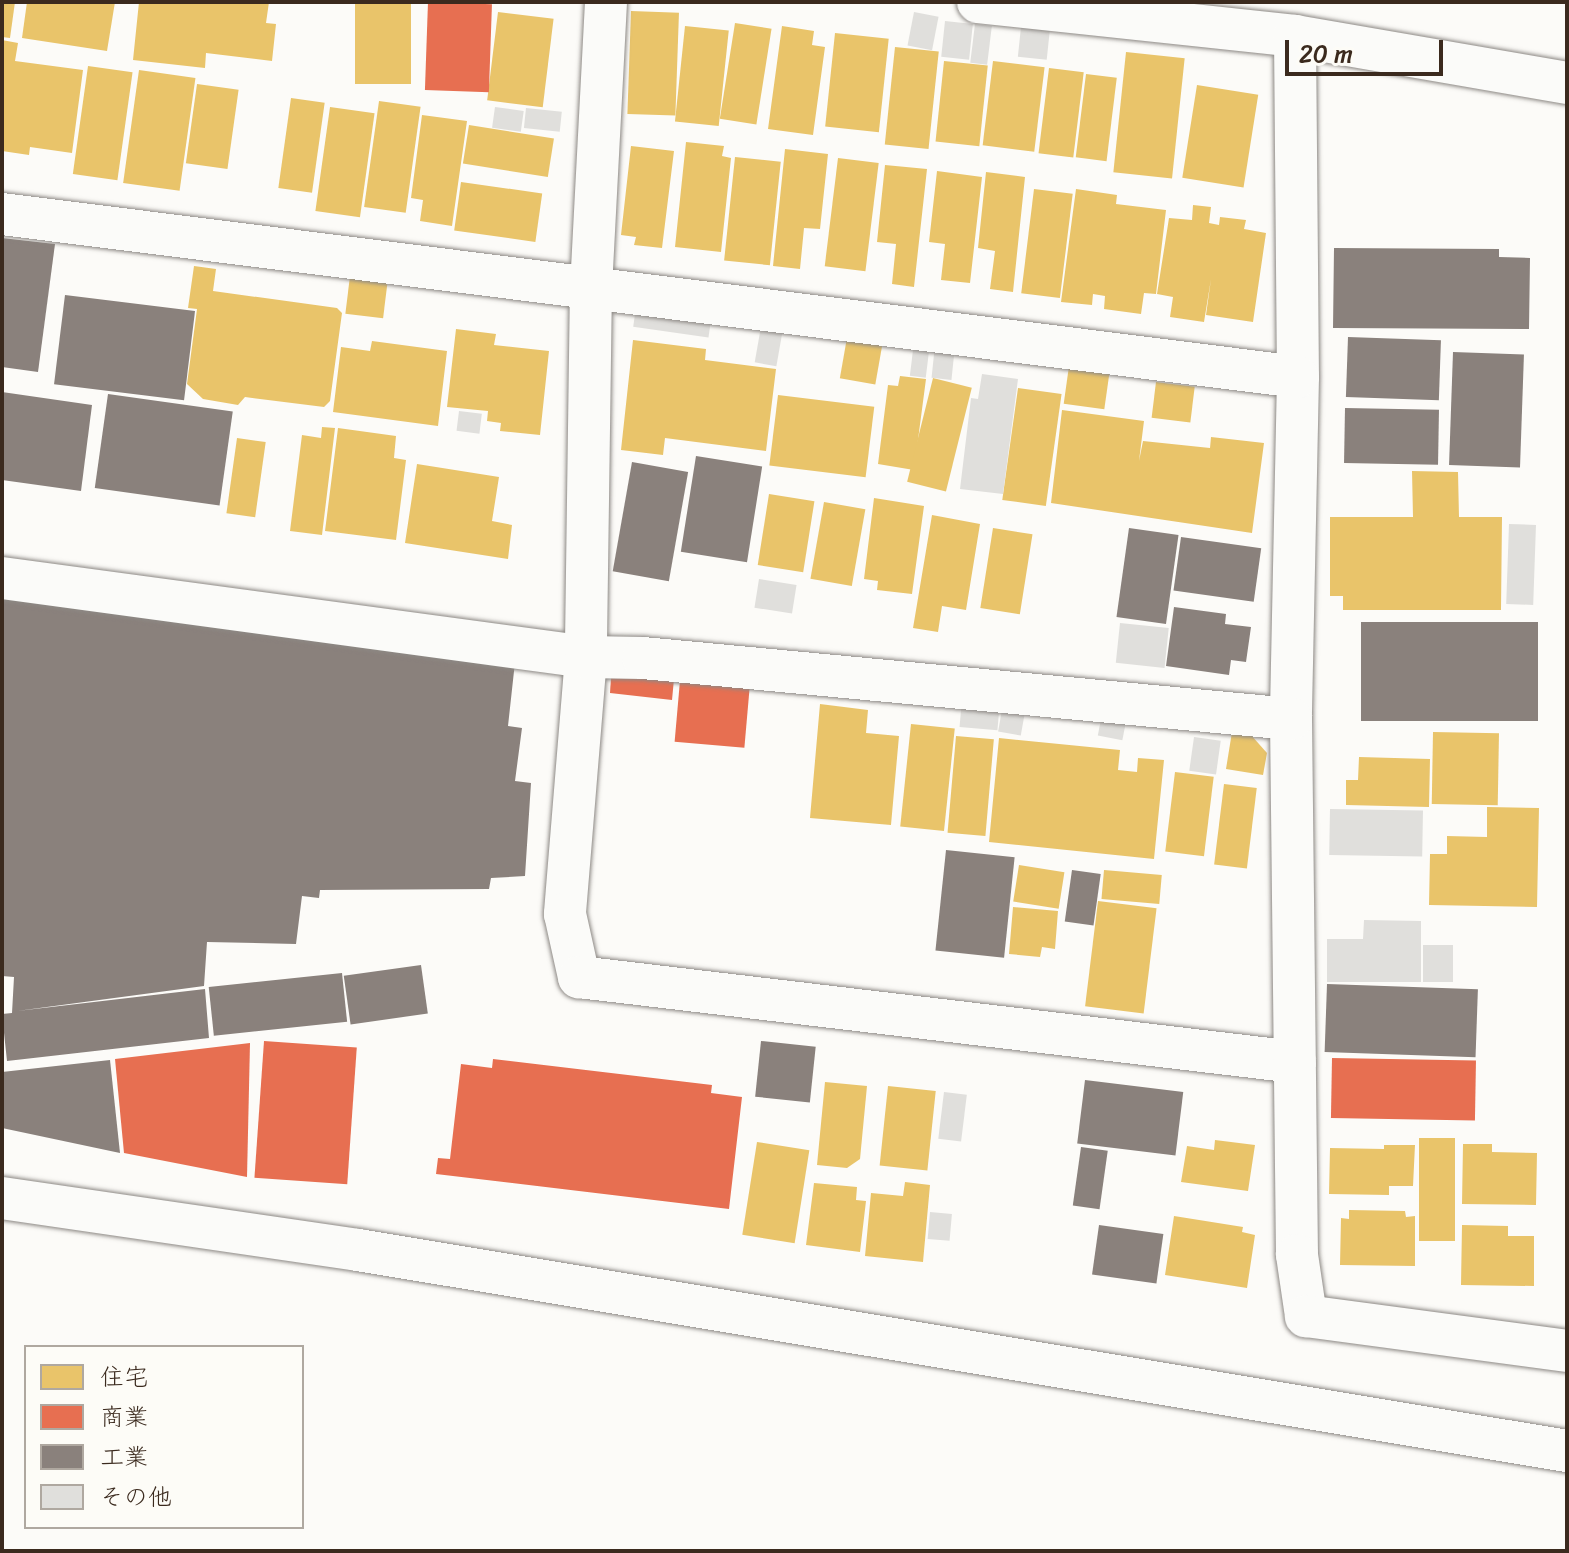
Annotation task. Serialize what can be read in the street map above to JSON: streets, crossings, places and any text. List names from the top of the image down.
{
  "legend": [
    "住宅",
    "商業",
    "工業",
    "その他"
  ],
  "scale_bar": "20 m"
}
